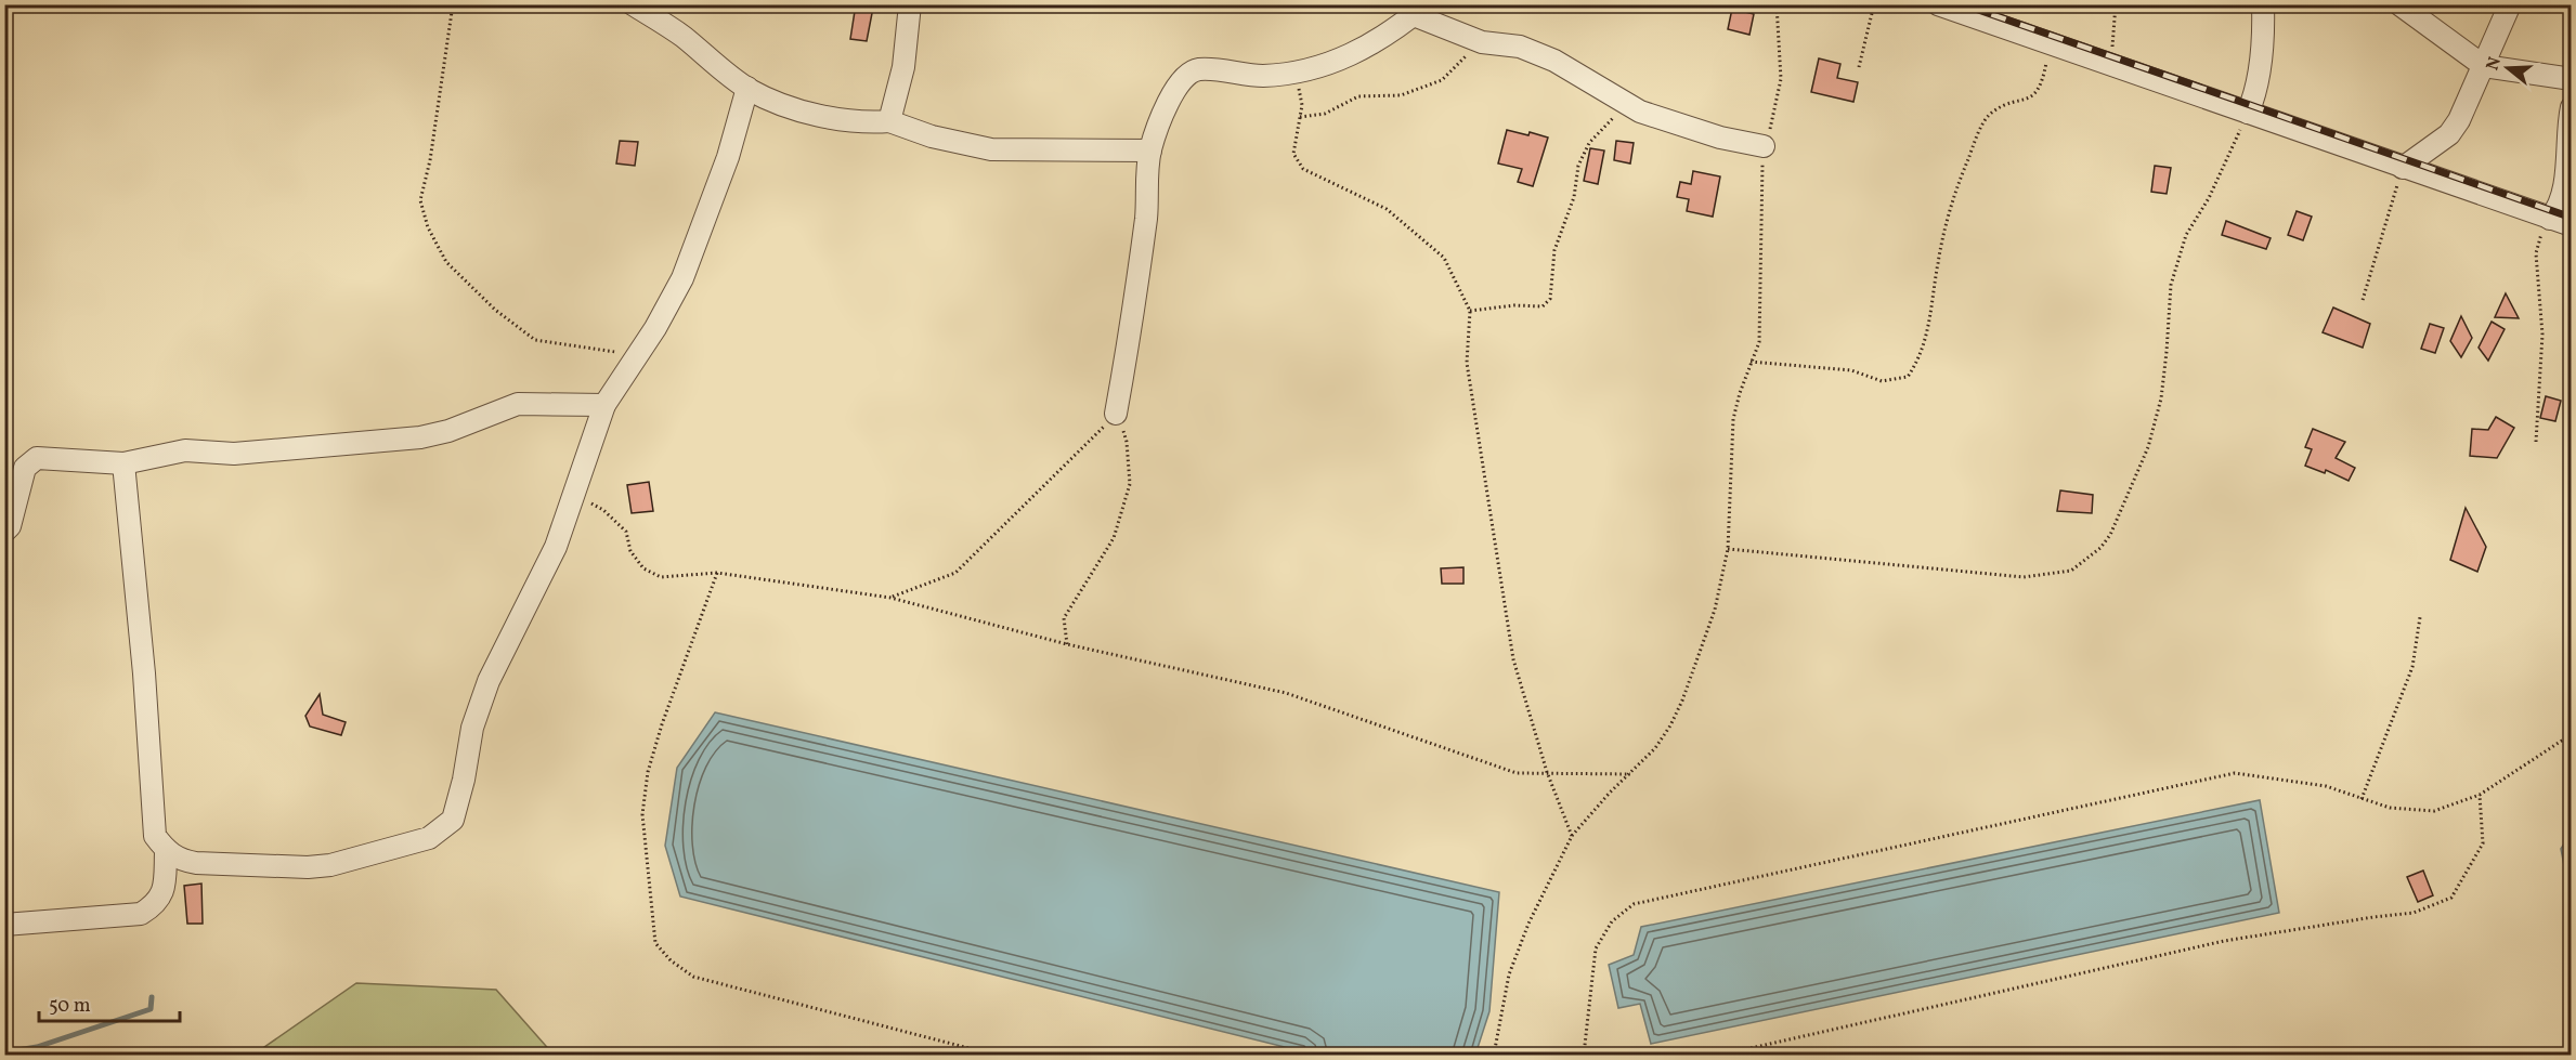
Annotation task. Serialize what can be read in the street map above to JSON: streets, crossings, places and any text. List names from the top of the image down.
{
  "scale_bar": "50 m",
  "north": "left"
}
